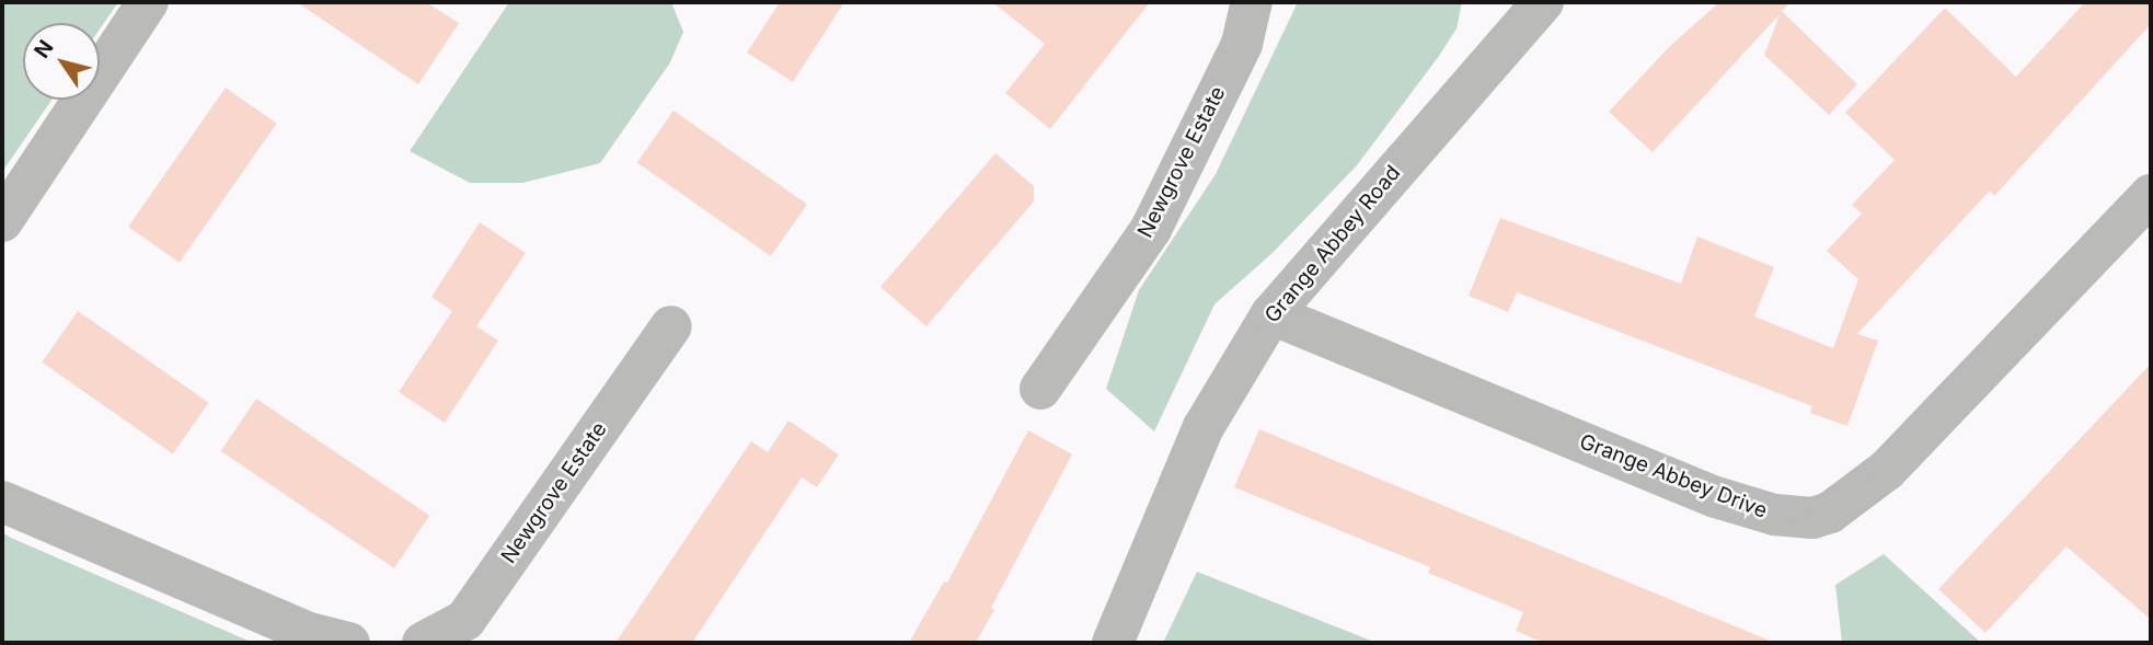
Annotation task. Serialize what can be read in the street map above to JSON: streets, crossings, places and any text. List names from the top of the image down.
{
  "streets": {
    "street": ["Newgrove Estate", "Grange Abbey Road", "Grange Abbey Drive"]
  },
  "crossings": [
    ["Grange Abbey Road", "Grange Abbey Drive"]
  ],
  "north": "top left"
}
